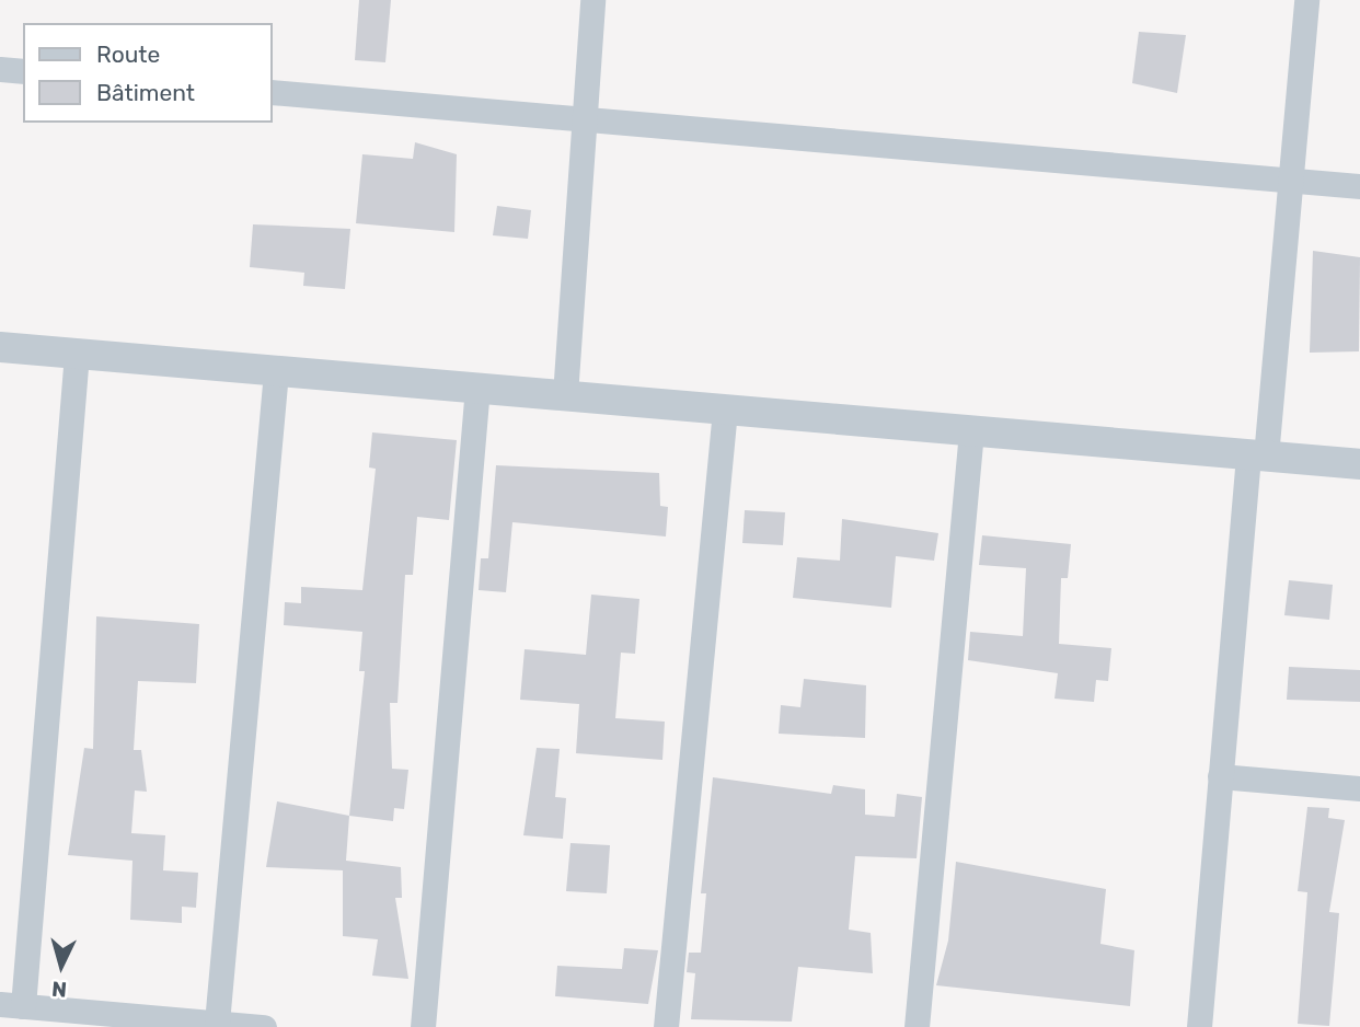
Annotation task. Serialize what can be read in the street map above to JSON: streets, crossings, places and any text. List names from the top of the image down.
{
  "legend": ["Route", "Bâtiment"],
  "north": "bottom"
}
